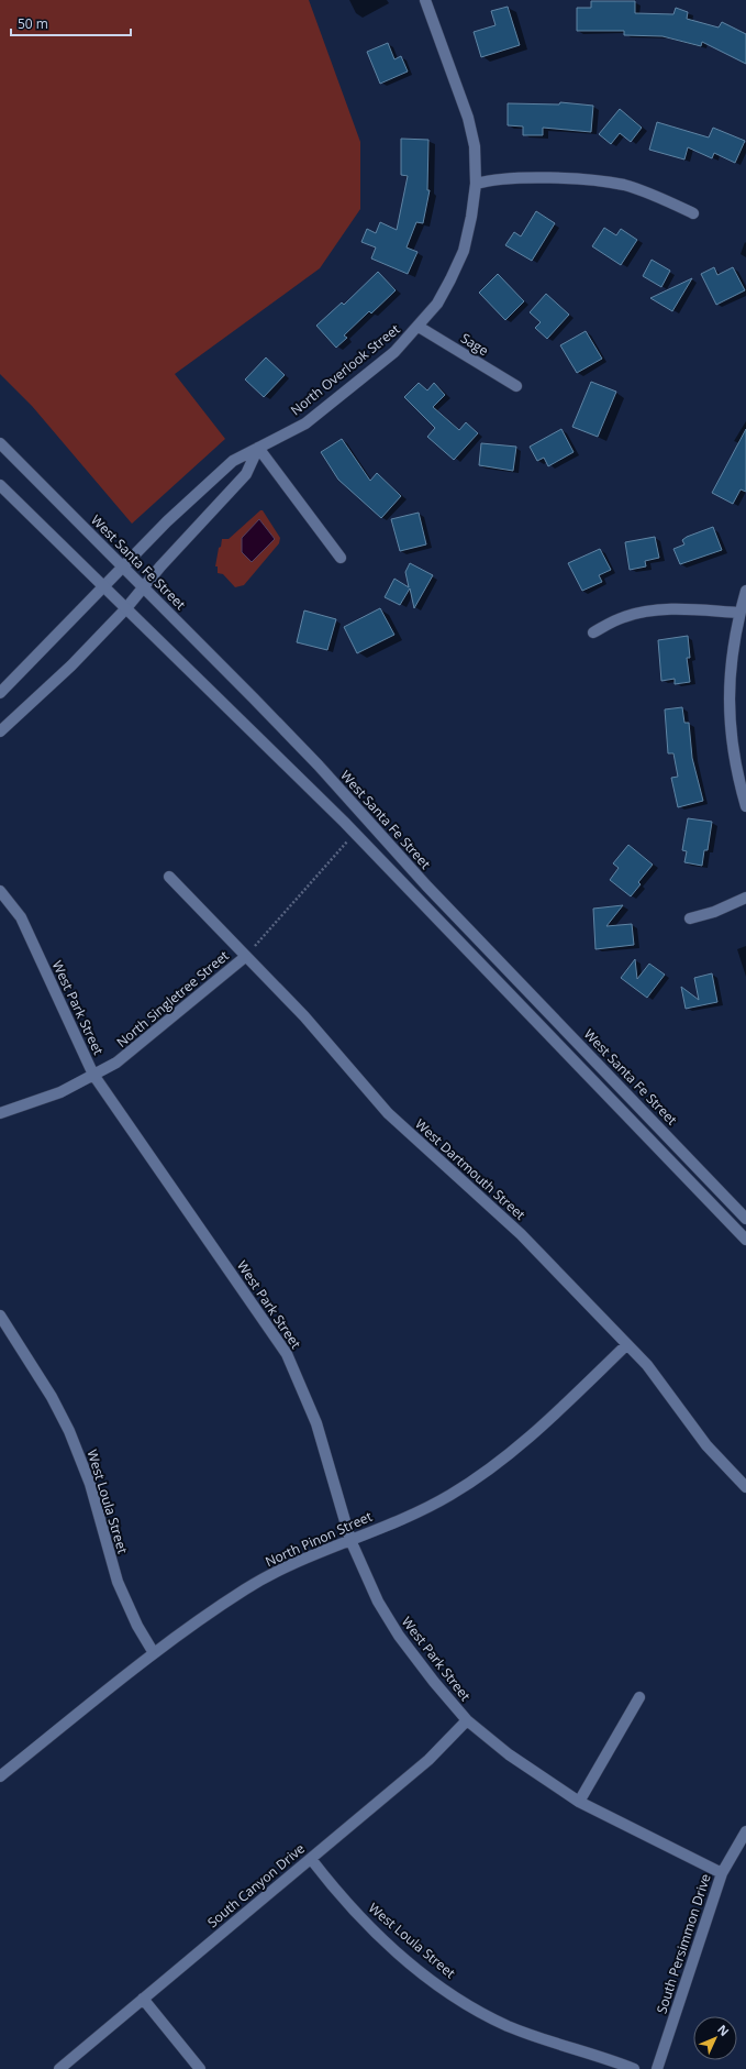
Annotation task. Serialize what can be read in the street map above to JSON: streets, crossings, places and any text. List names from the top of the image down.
{
  "streets": {
    "street": [
      "Sage",
      "North Overlook Street",
      "West Santa Fe Street",
      "North Singletree Street",
      "West Park Street",
      "West Dartmouth Street",
      "West Loula Street",
      "North Pinon Street",
      "South Canyon Drive",
      "South Persimmon Drive"
    ]
  },
  "crossings": [
    ["Sage", "North Overlook Street"],
    ["North Overlook Street", "West Santa Fe Street"],
    ["North Singletree Street", "West Park Street"],
    ["North Singletree Street", "West Dartmouth Street"],
    ["West Park Street", "North Pinon Street"],
    ["West Park Street", "South Canyon Drive"],
    ["West Park Street", "South Persimmon Drive"],
    ["West Dartmouth Street", "North Pinon Street"],
    ["West Loula Street", "North Pinon Street"],
    ["West Loula Street", "South Canyon Drive"]
  ],
  "scale_bar": "50 m",
  "north": "top right"
}
